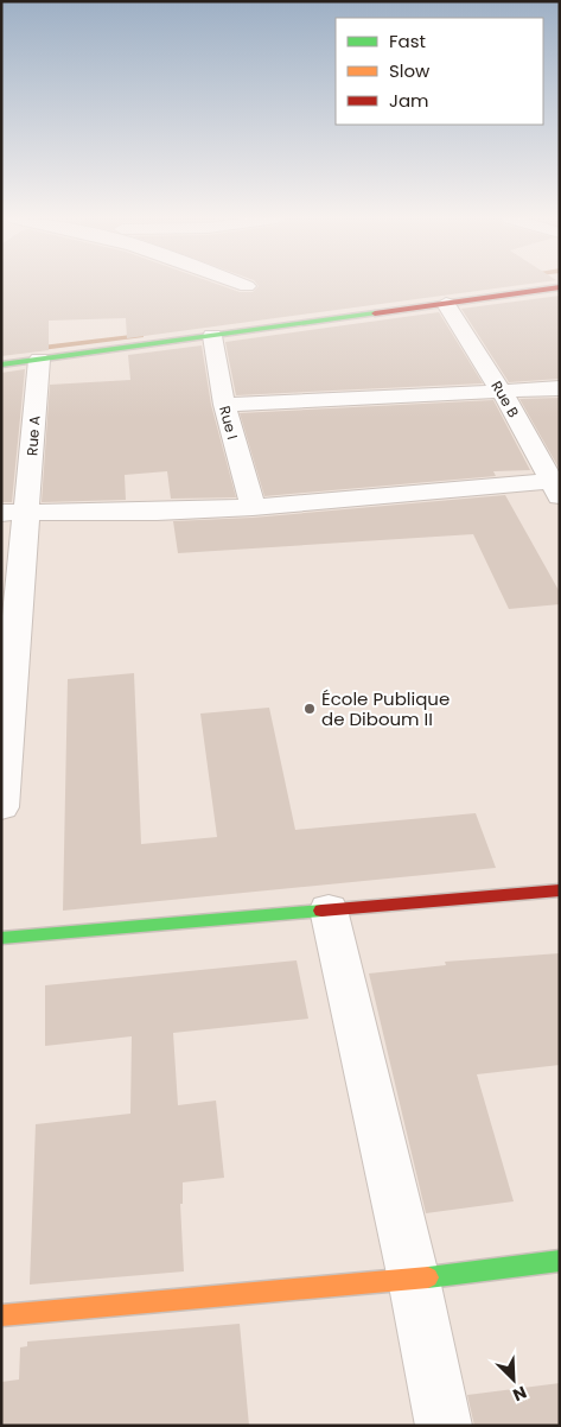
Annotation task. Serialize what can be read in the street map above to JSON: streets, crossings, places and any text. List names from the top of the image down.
{
  "streets": {
    "street": ["Rue B", "Rue I", "Rue A"]
  },
  "places": ["École Publique de Diboum II"],
  "legend": ["Fast", "Slow", "Jam"],
  "north": "bottom right"
}
